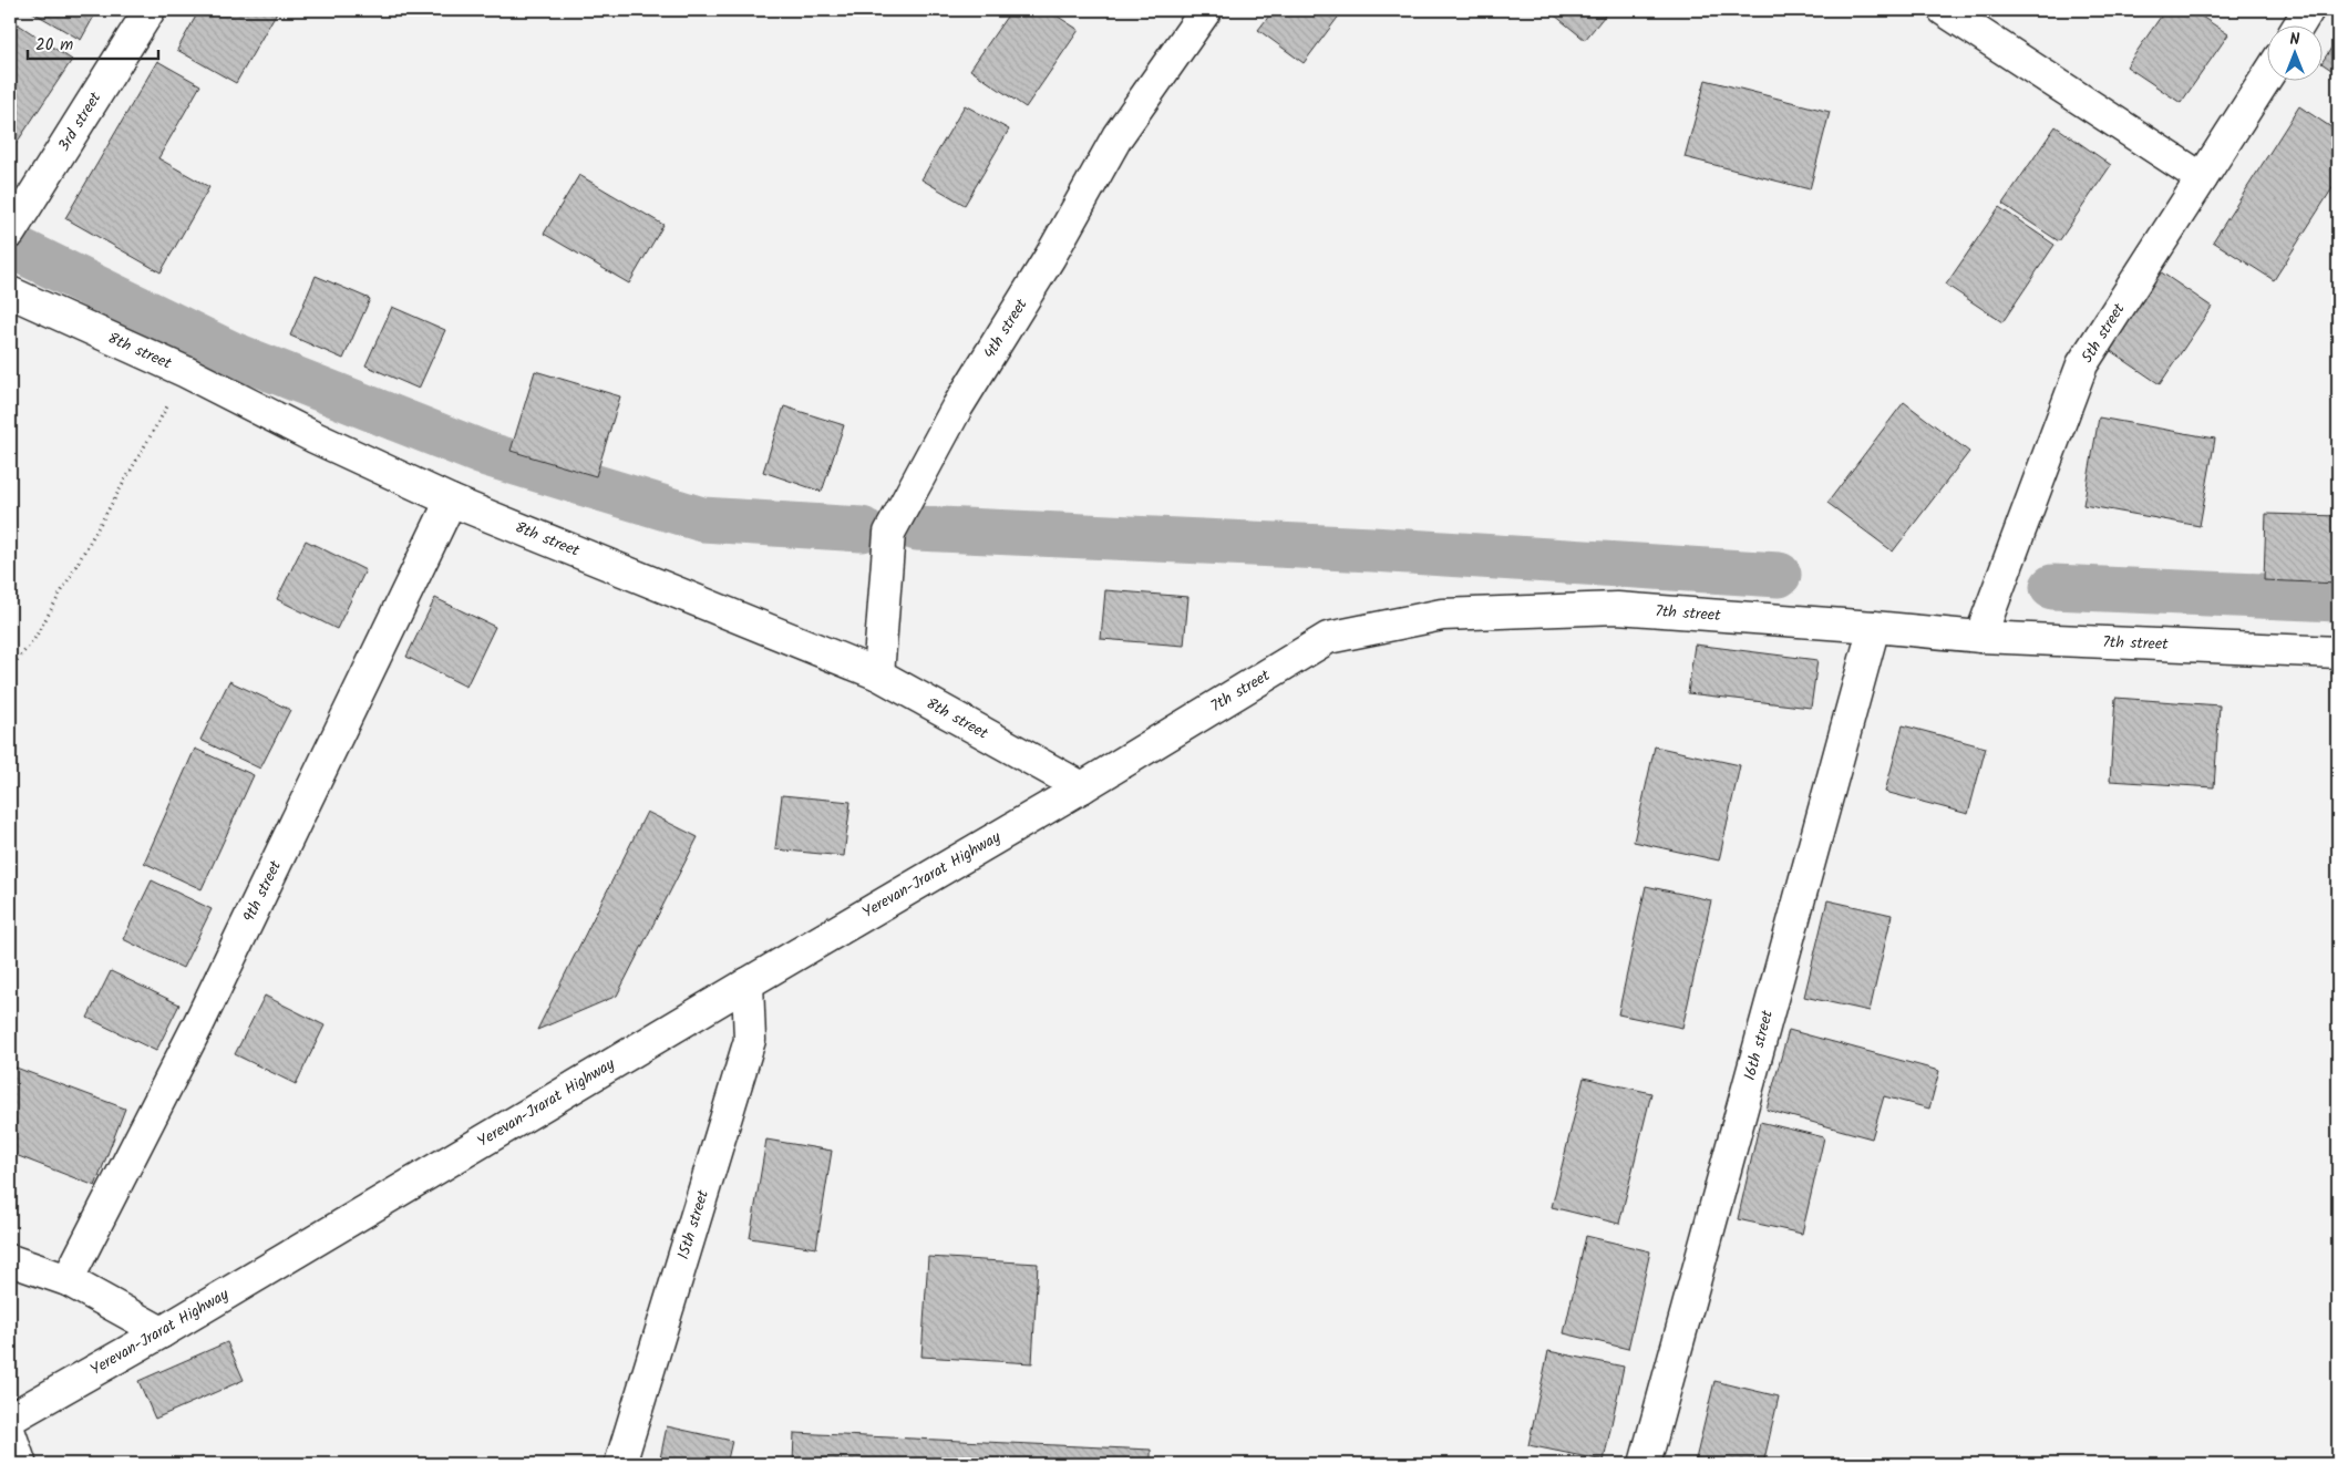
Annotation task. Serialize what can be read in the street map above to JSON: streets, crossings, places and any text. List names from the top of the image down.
{
  "streets": {
    "street": [
      "3rd street",
      "4th street",
      "5th street",
      "8th street",
      "7th street",
      "Yerevan-Jrarat Highway",
      "9th street",
      "16th street",
      "15th street"
    ]
  },
  "crossings": [
    ["4th street", "8th street"],
    ["5th street", "7th street"],
    ["8th street", "7th street"],
    ["8th street", "Yerevan-Jrarat Highway"],
    ["8th street", "9th street"],
    ["7th street", "Yerevan-Jrarat Highway"],
    ["7th street", "16th street"],
    ["Yerevan-Jrarat Highway", "15th street"]
  ],
  "scale_bar": "20 m",
  "north": "top"
}
